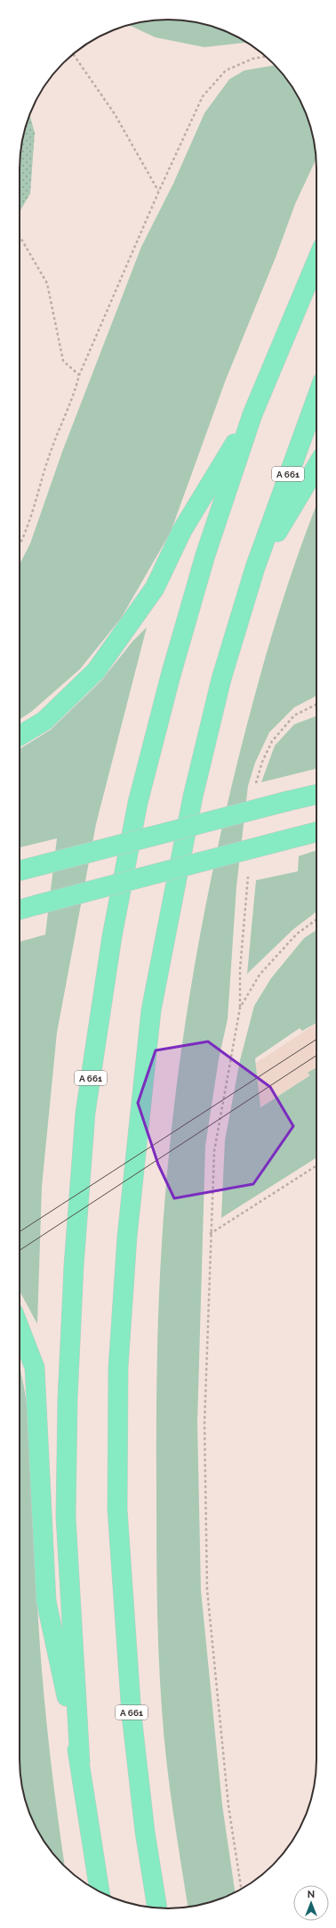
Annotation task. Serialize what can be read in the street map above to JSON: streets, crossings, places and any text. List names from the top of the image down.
{
  "streets": {
    "highway": ["A 661"]
  },
  "north": "top"
}
